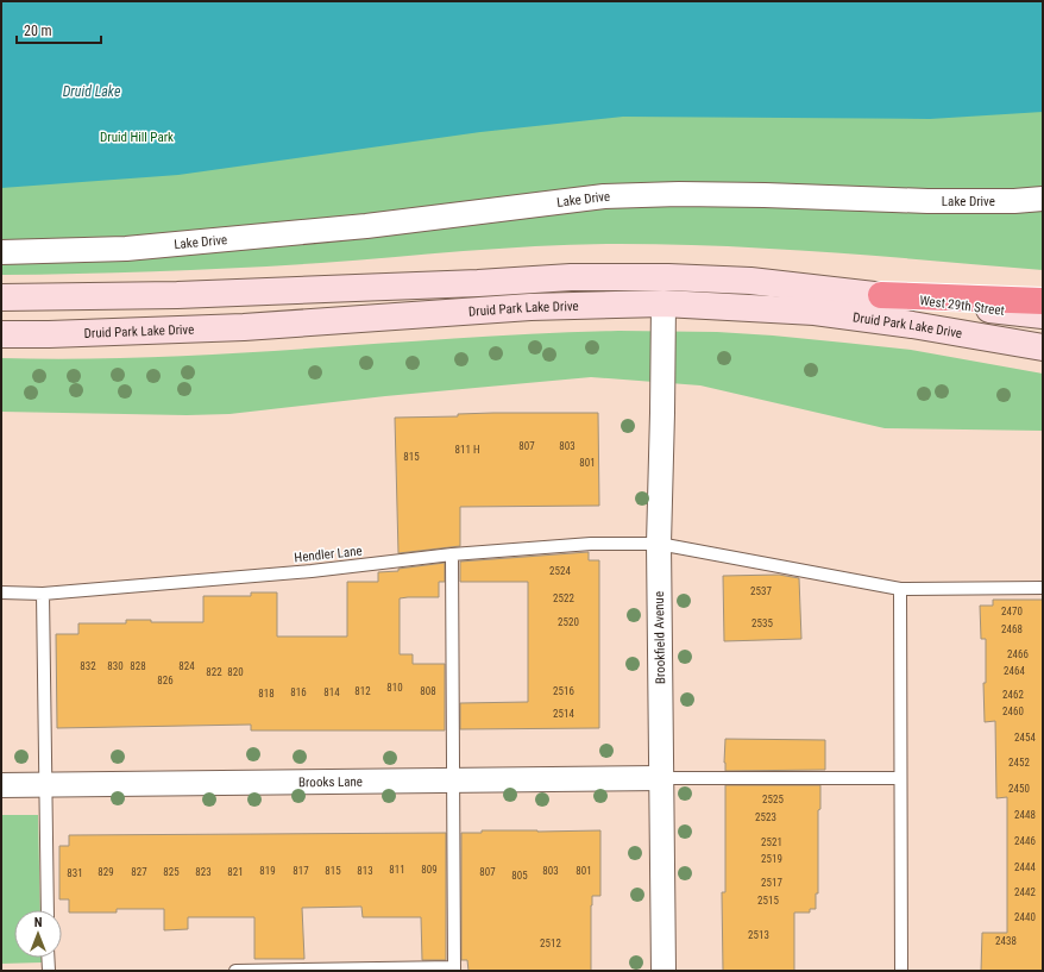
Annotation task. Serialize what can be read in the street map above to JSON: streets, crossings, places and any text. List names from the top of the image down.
{
  "streets": {
    "main road": ["West 29th Street", "Druid Park Lake Drive"],
    "street": ["Lake Drive", "Brookfield Avenue", "Brooks Lane"],
    "lane": ["Hendler Lane"]
  },
  "crossings": [
    ["West 29th Street", "Druid Park Lake Drive"],
    ["Druid Park Lake Drive", "Brookfield Avenue"],
    ["Hendler Lane", "Brookfield Avenue"],
    ["Brookfield Avenue", "Brooks Lane"]
  ],
  "water": ["Druid Lake"],
  "parks": ["Druid Hill Park"],
  "house_numbers": [
    "807",
    "803",
    "811 H",
    "815",
    "801",
    "2524",
    "2537",
    "2522",
    "2470",
    "2520",
    "2535",
    "2468",
    "2466",
    "832",
    "830",
    "828",
    "824",
    "2464",
    "822",
    "820",
    "826",
    "810",
    "812",
    "808",
    "2516",
    "816",
    "814",
    "818",
    "2462",
    "2460",
    "2514",
    "2454",
    "2452",
    "2450",
    "2525",
    "2448",
    "2523",
    "2446",
    "2521",
    "2519",
    "2444",
    "811",
    "809",
    "819",
    "817",
    "815",
    "813",
    "803",
    "801",
    "829",
    "827",
    "825",
    "823",
    "821",
    "807",
    "831",
    "805",
    "2517",
    "2442",
    "2515",
    "2440",
    "2513",
    "2438",
    "2512"
  ],
  "scale_bar": "20 m",
  "north": "top"
}
